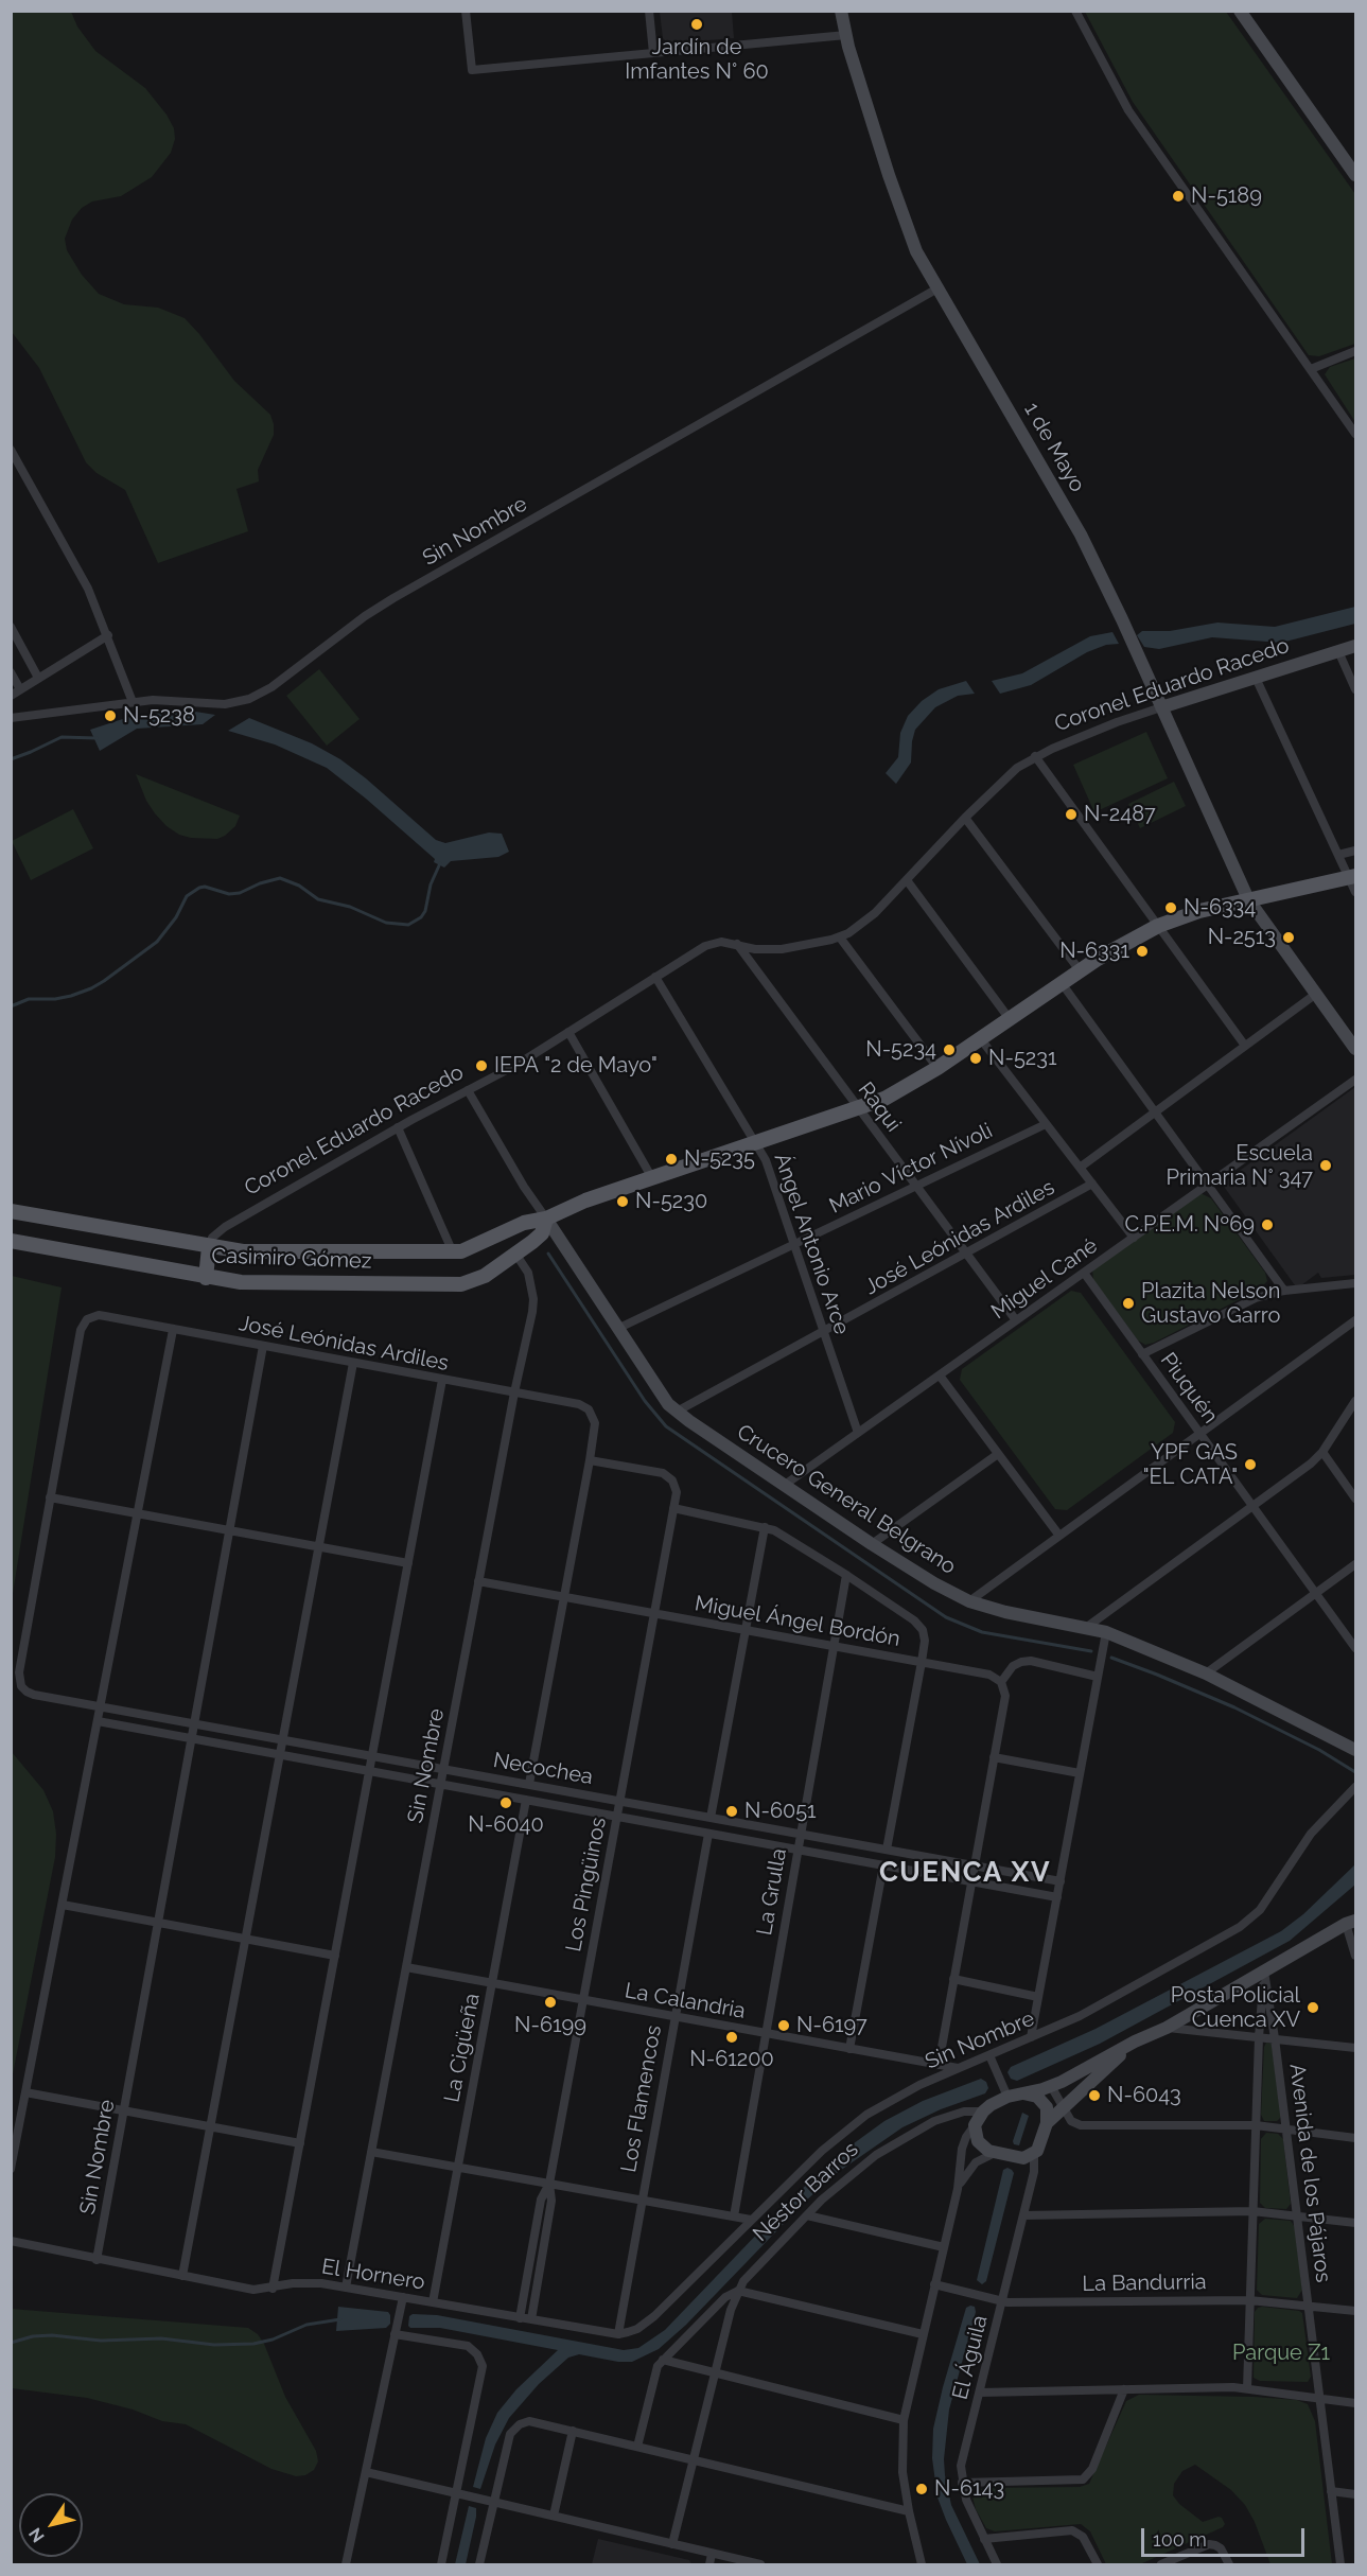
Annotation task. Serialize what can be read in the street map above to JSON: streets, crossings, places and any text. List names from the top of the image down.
{
  "streets": {
    "main road": ["Casimiro Gómez"],
    "street": [
      "1 de Mayo",
      "Sin Nombre",
      "Coronel Eduardo Racedo",
      "Raqui",
      "Mario Víctor Nívoli",
      "José Leónidas Ardiles",
      "Ángel Antonio Arce",
      "Miguel Cané",
      "Piuquén",
      "Crucero General Belgrano",
      "Miguel Ángel Bordón",
      "Necochea",
      "Los Pingüinos",
      "La Grulla",
      "La Calandria",
      "La Cigüeña",
      "Los Flamencos",
      "Avenida de los Pájaros",
      "Néstor Barros",
      "El Hornero",
      "La Bandurria",
      "El Águila"
    ]
  },
  "crossings": [
    ["1 de Mayo", "Sin Nombre"],
    ["1 de Mayo", "Coronel Eduardo Racedo"],
    ["1 de Mayo", "Casimiro Gómez"],
    ["Sin Nombre", "José Leónidas Ardiles"],
    ["Sin Nombre", "Casimiro Gómez"],
    ["Sin Nombre", "Miguel Ángel Bordón"],
    ["Sin Nombre", "Necochea"],
    ["Sin Nombre", "La Calandria"],
    ["Sin Nombre", "Los Flamencos"],
    ["Sin Nombre", "El Hornero"],
    ["Coronel Eduardo Racedo", "Raqui"],
    ["Coronel Eduardo Racedo", "Ángel Antonio Arce"],
    ["Coronel Eduardo Racedo", "Casimiro Gómez"],
    ["Coronel Eduardo Racedo", "Crucero General Belgrano"],
    ["Raqui", "Mario Víctor Nívoli"],
    ["Raqui", "José Leónidas Ardiles"],
    ["Raqui", "Casimiro Gómez"],
    ["Raqui", "Miguel Cané"],
    ["Mario Víctor Nívoli", "Ángel Antonio Arce"],
    ["Mario Víctor Nívoli", "Crucero General Belgrano"],
    ["José Leónidas Ardiles", "Ángel Antonio Arce"],
    ["José Leónidas Ardiles", "Crucero General Belgrano"],
    ["José Leónidas Ardiles", "Necochea"],
    ["José Leónidas Ardiles", "Los Pingüinos"],
    ["Ángel Antonio Arce", "Casimiro Gómez"],
    ["Ángel Antonio Arce", "Miguel Cané"],
    ["Casimiro Gómez", "Crucero General Belgrano"],
    ["Miguel Cané", "Piuquén"],
    ["Miguel Cané", "Crucero General Belgrano"],
    ["Miguel Ángel Bordón", "Los Pingüinos"],
    ["Miguel Ángel Bordón", "La Grulla"],
    ["Necochea", "Los Pingüinos"],
    ["Necochea", "La Grulla"],
    ["Necochea", "La Cigüeña"],
    ["Necochea", "Los Flamencos"],
    ["Los Pingüinos", "La Calandria"],
    ["Los Pingüinos", "El Hornero"],
    ["La Grulla", "La Calandria"],
    ["La Calandria", "La Cigüeña"],
    ["La Calandria", "Los Flamencos"],
    ["La Cigüeña", "El Hornero"],
    ["Los Flamencos", "El Hornero"],
    ["Avenida de los Pájaros", "Néstor Barros"],
    ["Avenida de los Pájaros", "La Bandurria"],
    ["Néstor Barros", "El Águila"],
    ["La Bandurria", "El Águila"]
  ],
  "districts": ["CUENCA XV"],
  "parks": ["Parque Z1"],
  "places": [
    "Jardín de Imfantes N° 60",
    "N-5189",
    "N-5238",
    "N-2487",
    "N-6334",
    "N-2513",
    "N-6331",
    "N-5234",
    "N-5231",
    "IEPA \"2 de Mayo\"",
    "N-5235",
    "Escuela Primaria N° 347",
    "N-5230",
    "C.P.E.M. Nº69",
    "Plazita Nelson Gustavo Garro",
    "YPF GAS \"EL CATA\"",
    "N-6040",
    "N-6051",
    "N-6199",
    "Posta Policial Cuenca XV",
    "N-6197",
    "N-61200",
    "N-6043",
    "N-6143"
  ],
  "scale_bar": "100 m",
  "north": "bottom left"
}
